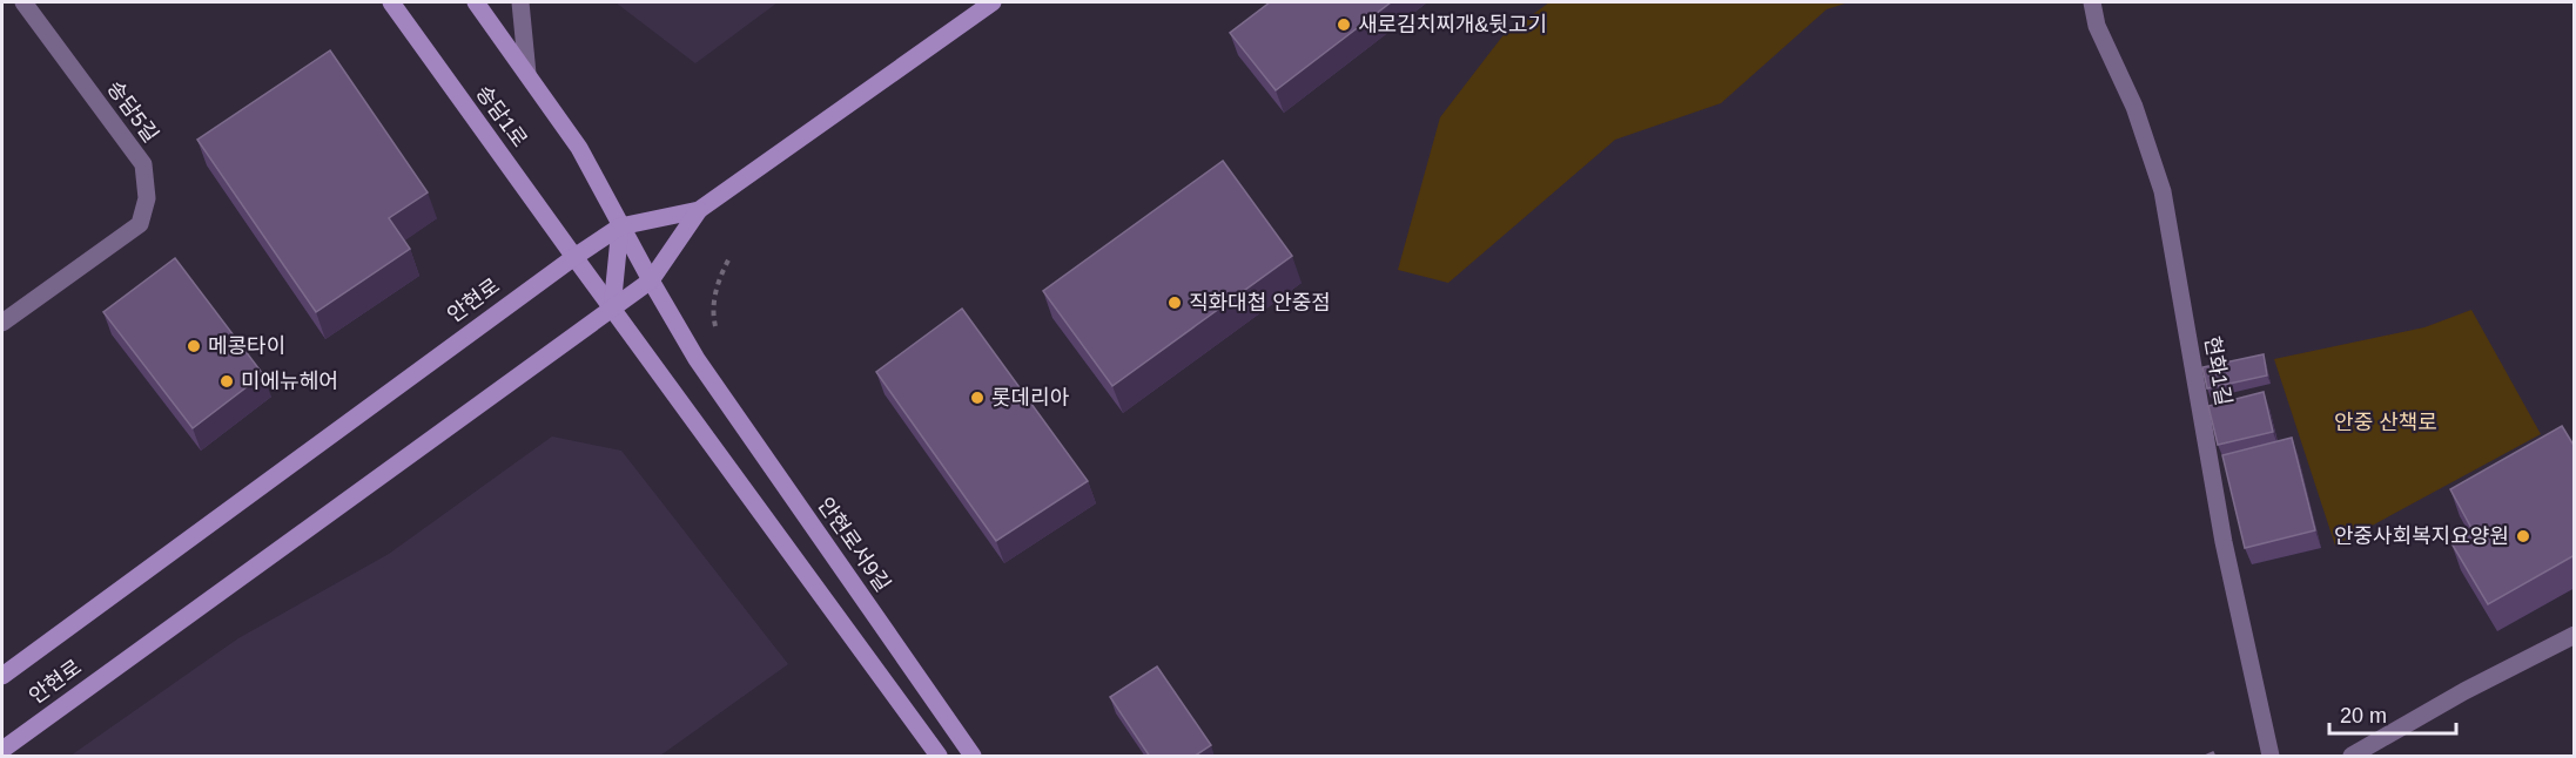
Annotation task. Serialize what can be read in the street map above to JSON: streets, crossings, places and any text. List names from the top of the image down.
{
  "streets": {
    "main road": ["송담1로", "안현로", "안현로서9길"],
    "street": ["송담5길", "현화1길"]
  },
  "crossings": [
    ["송담1로", "안현로"],
    ["안현로", "안현로서9길"]
  ],
  "parks": ["안중 산책로"],
  "places": [
    "새로김치찌개&뒷고기",
    "직화대첩 안중점",
    "메콩타이",
    "미에뉴헤어",
    "롯데리아",
    "안중사회복지요양원"
  ],
  "scale_bar": "20 m"
}
